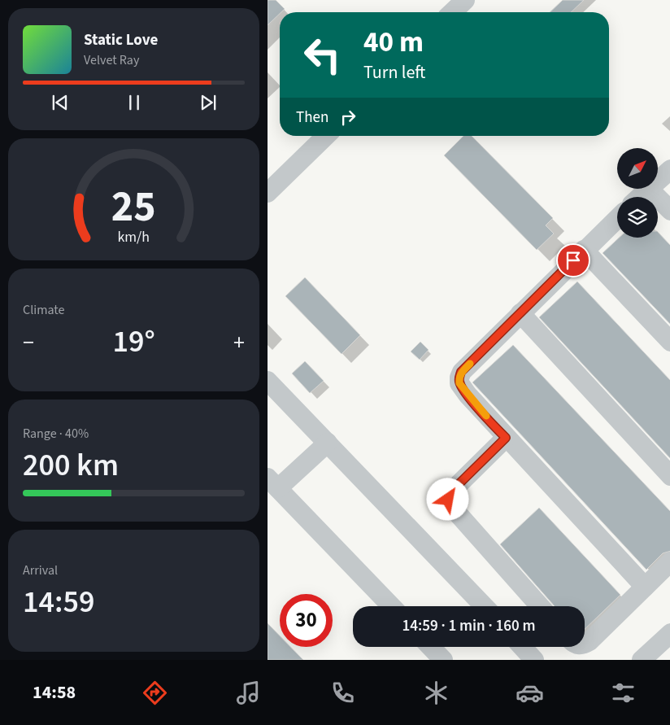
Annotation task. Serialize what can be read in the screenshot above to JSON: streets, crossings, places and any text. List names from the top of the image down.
{
  "north": "top right",
  "page": {
    "turn": ["40 m", "Turn left"],
    "song": ["Static Love", "Velvet Ray"],
    "then": "Then",
    "tile": [
      "Climate",
      ["Range · 40%", "200 km"],
      ["Arrival", "14:59"]
    ],
    "heat": ["−", "19°", "+"],
    "limit": "30",
    "trip": "14:59 · 1 min · 160 m",
    "tabs": "14:58",
    "gauge": ["25", "km/h"]
  }
}
